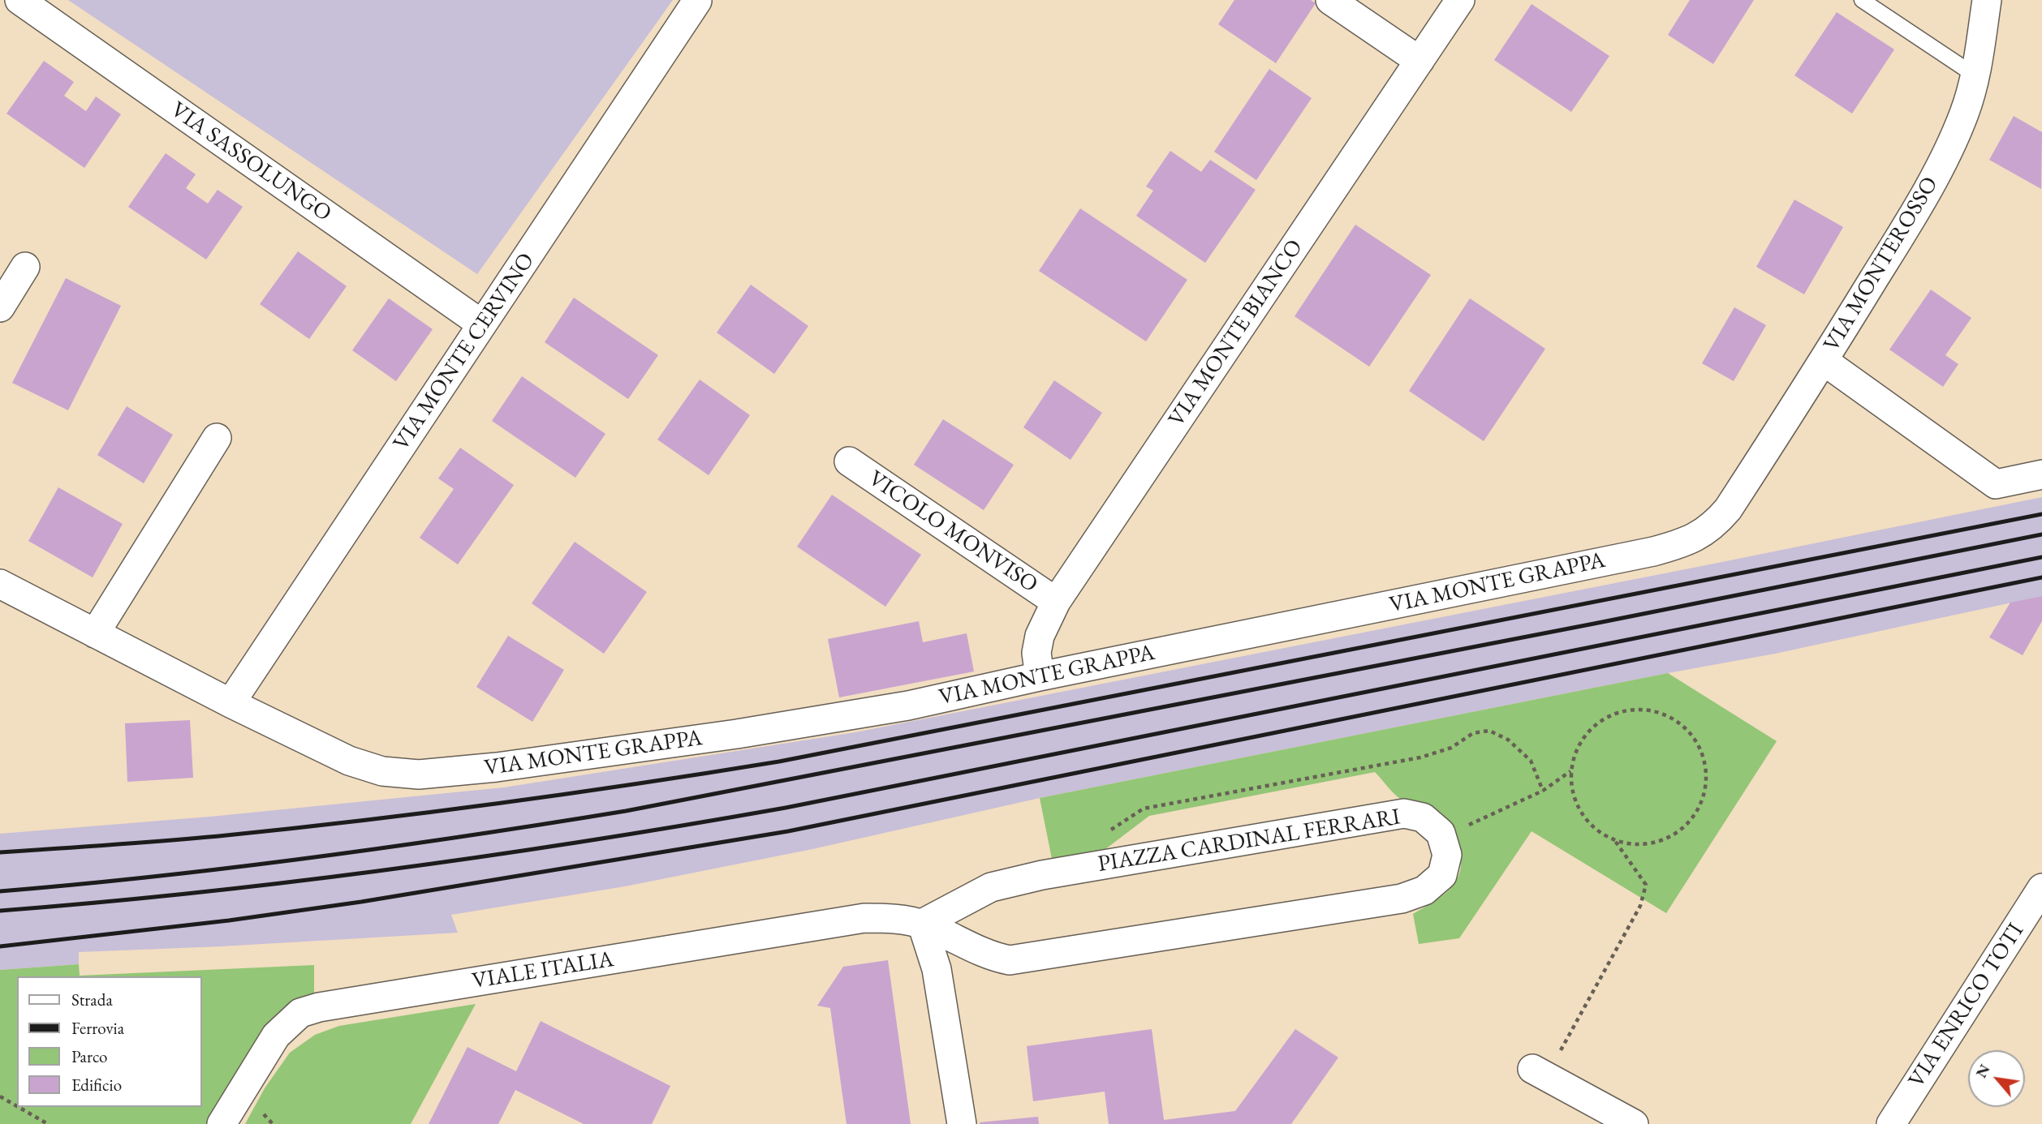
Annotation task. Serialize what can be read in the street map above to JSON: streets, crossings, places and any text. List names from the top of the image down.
{
  "streets": {
    "street": [
      "VIA SASSOLUNGO",
      "VIA MONTEROSSO",
      "VIA MONTE BIANCO",
      "VIA MONTE CERVINO",
      "VICOLO MONVISO",
      "VIA MONTE GRAPPA",
      "PIAZZA CARDINAL FERRARI",
      "VIALE ITALIA",
      "VIA ENRICO TOTI"
    ]
  },
  "crossings": [
    ["VIA SASSOLUNGO", "VIA MONTE CERVINO"],
    ["VIA MONTEROSSO", "VIA MONTE GRAPPA"],
    ["VIA MONTE BIANCO", "VICOLO MONVISO"],
    ["VIA MONTE BIANCO", "VIA MONTE GRAPPA"],
    ["VIA MONTE CERVINO", "VIA MONTE GRAPPA"],
    ["PIAZZA CARDINAL FERRARI", "VIALE ITALIA"]
  ],
  "legend": [
    "Strada",
    "Ferrovia",
    "Parco",
    "Edificio"
  ],
  "north": "top left"
}
